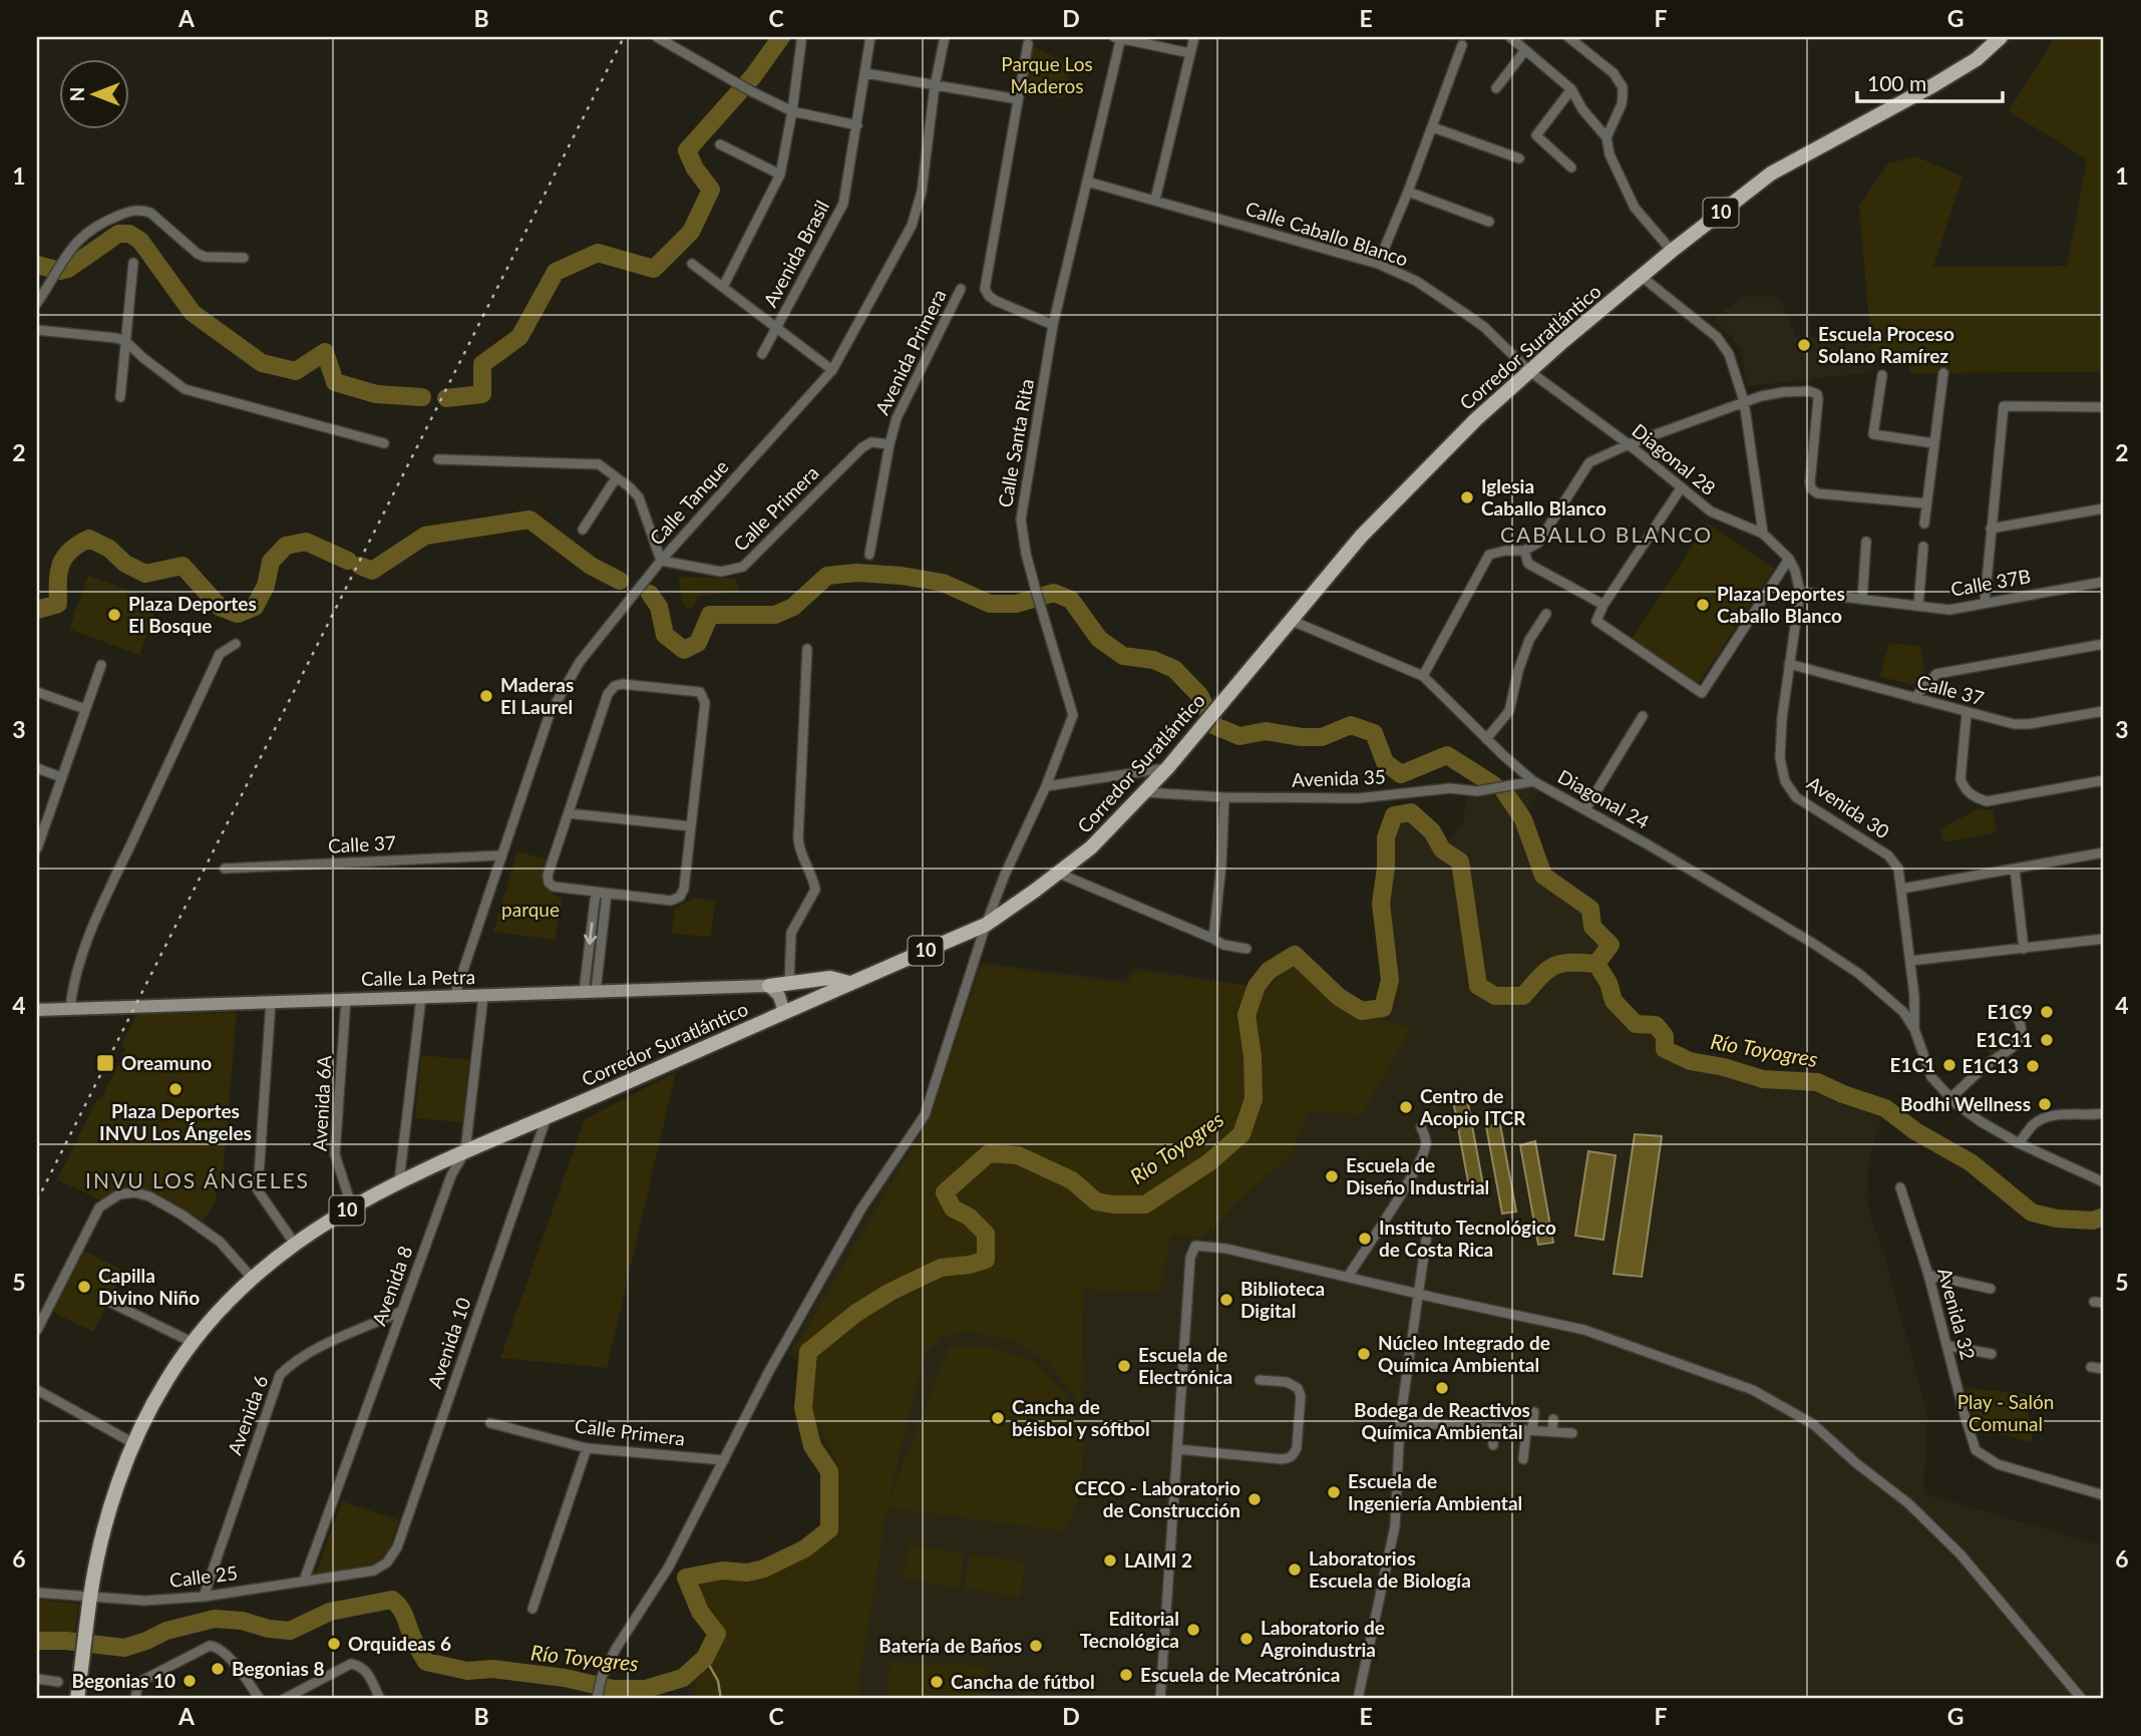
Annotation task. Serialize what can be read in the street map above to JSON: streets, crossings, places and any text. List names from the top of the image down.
{
  "streets": {
    "main road": ["10", "Corredor Suratlántico"],
    "street": [
      "Calle Caballo Blanco",
      "Avenida Brasil",
      "Avenida Primera",
      "Calle Santa Rita",
      "Diagonal 28",
      "Calle Tanque",
      "Calle Primera",
      "Calle 37B",
      "Calle 37",
      "Avenida 35",
      "Diagonal 24",
      "Avenida 30",
      "Calle La Petra",
      "Avenida 6A",
      "Avenida 8",
      "Avenida 32",
      "Avenida 10",
      "Avenida 6",
      "Calle 25"
    ]
  },
  "crossings": [
    ["Calle Caballo Blanco", "Corredor Suratlántico"],
    ["Calle Caballo Blanco", "Calle Santa Rita"],
    ["Calle Caballo Blanco", "Diagonal 28"],
    ["Corredor Suratlántico", "Calle Santa Rita"],
    ["Corredor Suratlántico", "Diagonal 28"],
    ["Corredor Suratlántico", "Avenida 35"],
    ["Corredor Suratlántico", "Diagonal 24"],
    ["Corredor Suratlántico", "Avenida 6A"],
    ["Corredor Suratlántico", "Avenida 8"],
    ["Corredor Suratlántico", "Avenida 10"],
    ["Corredor Suratlántico", "Calle 25"],
    ["Avenida Primera", "Calle Primera"],
    ["Calle Santa Rita", "Calle Primera"],
    ["Diagonal 28", "Avenida 30"],
    ["Calle Tanque", "Calle Primera"],
    ["Calle Tanque", "Calle 37"],
    ["Calle Tanque", "Calle La Petra"],
    ["Calle 37B", "Avenida 30"],
    ["Calle 37", "Avenida 30"],
    ["Avenida 35", "Diagonal 24"],
    ["Diagonal 24", "Avenida 30"],
    ["Calle La Petra", "Avenida 6A"],
    ["Calle La Petra", "Avenida 8"],
    ["Avenida 8", "Avenida 6"],
    ["Avenida 8", "Calle 25"],
    ["Avenida 10", "Calle 25"],
    ["Avenida 6", "Calle 25"]
  ],
  "districts": ["CABALLO BLANCO", "INVU LOS ÁNGELES"],
  "water": ["Río Toyogres"],
  "parks": ["Parque Los Maderos", "parque", "Play - Salón Comunal"],
  "places": {
    "other": [
      "Escuela Proceso Solano Ramírez",
      "Iglesia Caballo Blanco",
      "Plaza Deportes Caballo Blanco",
      "Plaza Deportes El Bosque",
      "Maderas El Laurel",
      "E1C9",
      "E1C11",
      "E1C1",
      "E1C13",
      "Plaza Deportes INVU Los Ángeles",
      "Bodhi Wellness",
      "Centro de Acopio ITCR",
      "Escuela de Diseño Industrial",
      "Instituto Tecnológico de Costa Rica",
      "Capilla Divino Niño",
      "Biblioteca Digital",
      "Núcleo Integrado de Química Ambiental",
      "Escuela de Electrónica",
      "Bodega de Reactivos Química Ambiental",
      "Cancha de béisbol y sóftbol",
      "Escuela de Ingeniería Ambiental",
      "CECO - Laboratorio de Construcción",
      "LAIMI 2",
      "Laboratorios Escuela de Biología",
      "Editorial Tecnológica",
      "Laboratorio de Agroindustria",
      "Orquideas 6",
      "Batería de Baños",
      "Begonias 8",
      "Escuela de Mecatrónica",
      "Begonias 10",
      "Cancha de fútbol"
    ],
    "transit": ["Oreamuno"]
  },
  "scale_bar": "100 m",
  "north": "left",
  "grid": {
    "columns": [
      "A",
      "B",
      "C",
      "D",
      "E",
      "F",
      "G"
    ],
    "rows": [
      "1",
      "2",
      "3",
      "4",
      "5",
      "6"
    ]
  }
}
